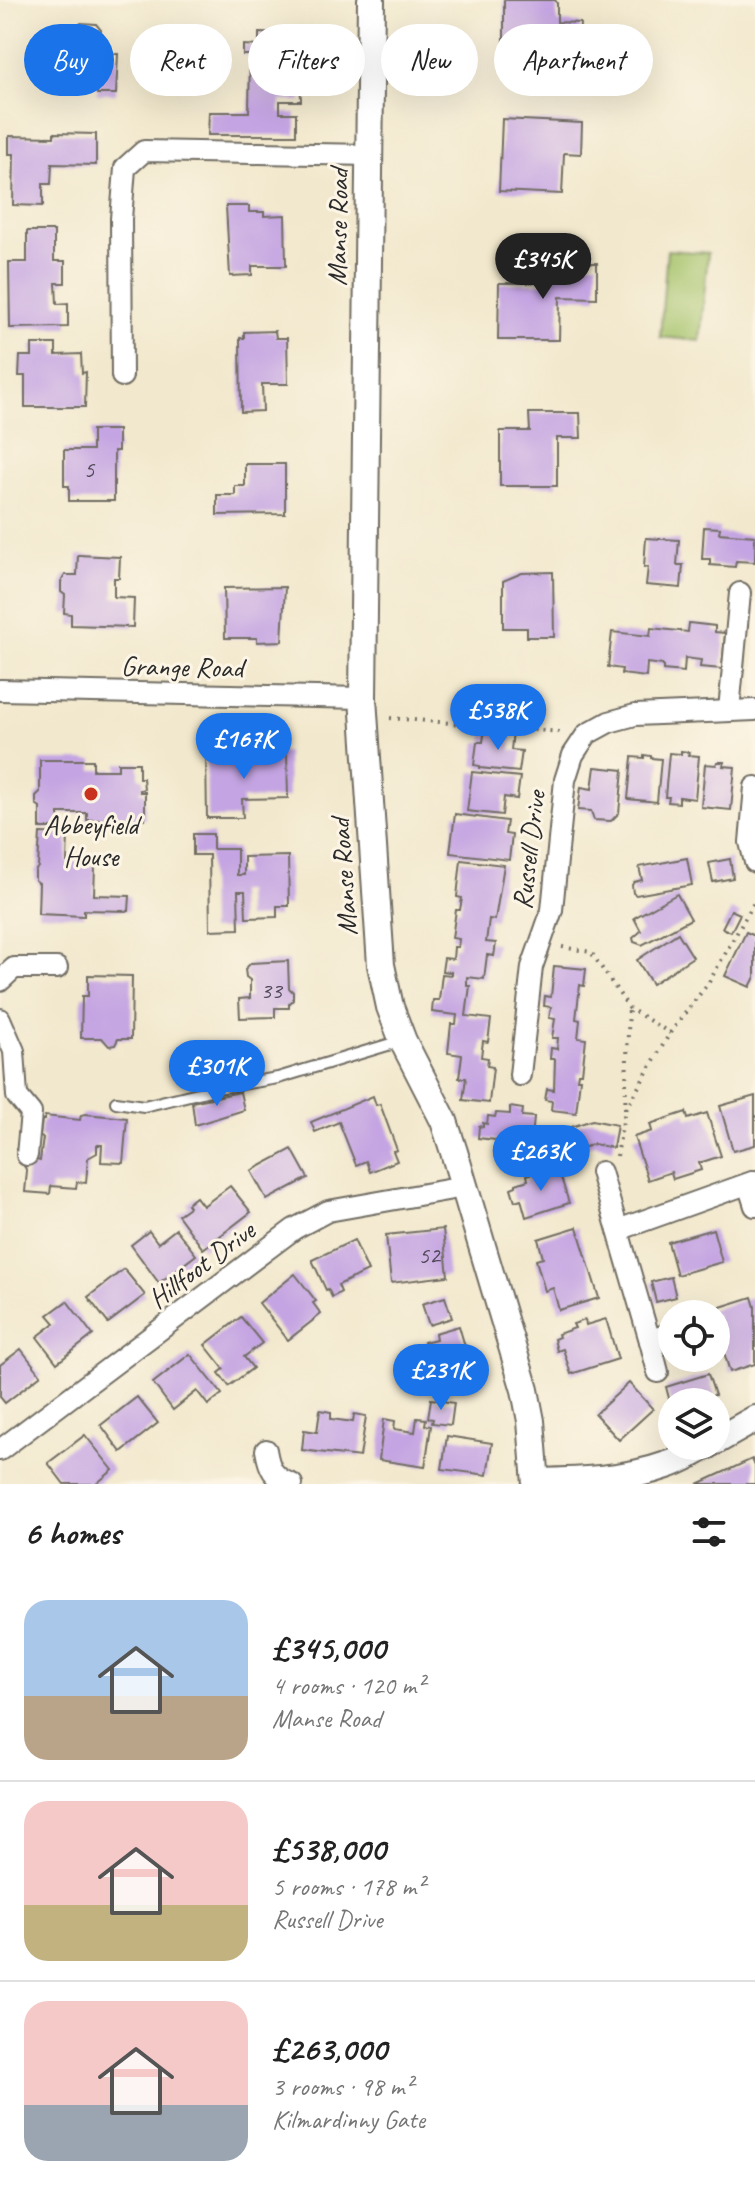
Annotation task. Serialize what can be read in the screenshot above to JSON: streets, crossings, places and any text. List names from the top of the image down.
{
  "streets": {
    "street": [
      "Manse Road",
      "Grange Road",
      "Russell Drive",
      "Hillfoot Drive"
    ]
  },
  "crossings": [
    ["Manse Road", "Grange Road"],
    ["Manse Road", "Hillfoot Drive"]
  ],
  "places": ["Abbeyfield House"],
  "house_numbers": ["5", "33", "52"],
  "page": {
    "chip": [
      "Buy",
      "Rent",
      "Filters",
      "New",
      "Apartment"
    ],
    "price": [
      "£345K",
      "£538K",
      "£167K",
      "£301K",
      "£263K",
      "£231K"
    ],
    "heading": "6 homes",
    "list": [
      {
        "name": "£345,000",
        "note": "4 rooms · 120 m² · Manse Road"
      },
      {
        "name": "£538,000",
        "note": "5 rooms · 178 m² · Russell Drive"
      },
      {
        "name": "£263,000",
        "note": "3 rooms · 98 m² · Kilmardinny Gate"
      }
    ]
  }
}
